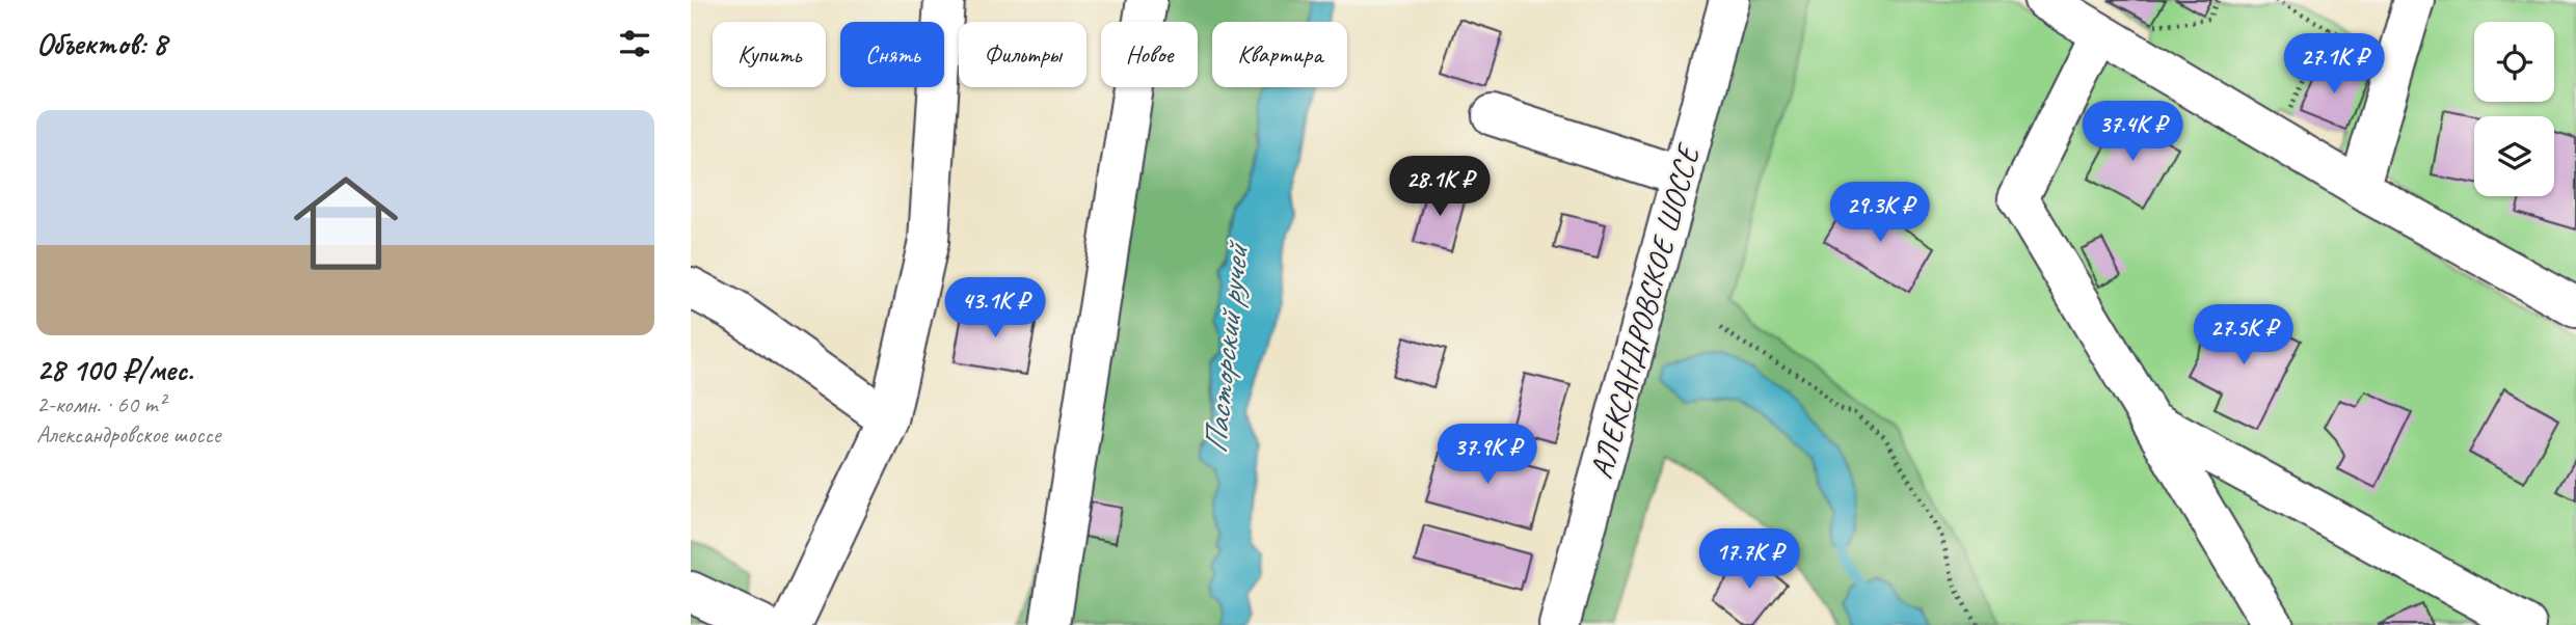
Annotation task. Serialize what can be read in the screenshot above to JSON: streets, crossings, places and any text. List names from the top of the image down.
{
  "streets": {
    "street": ["АЛЕКСАНДРОВСКОЕ ШОССЕ"]
  },
  "water": ["Пасторский ручей"],
  "page": {
    "heading": "Объектов: 8",
    "chip": [
      "Купить",
      "Снять",
      "Фильтры",
      "Новое",
      "Квартира"
    ],
    "price": [
      "27.1K ₽",
      "37.4K ₽",
      "28.1K ₽",
      "29.3K ₽",
      "43.1K ₽",
      "27.5K ₽",
      "37.9K ₽",
      "17.7K ₽"
    ],
    "list": [
      {
        "name": "28 100 ₽/мес.",
        "note": "2-комн. · 60 m² · Александровское шоссе"
      }
    ]
  }
}
